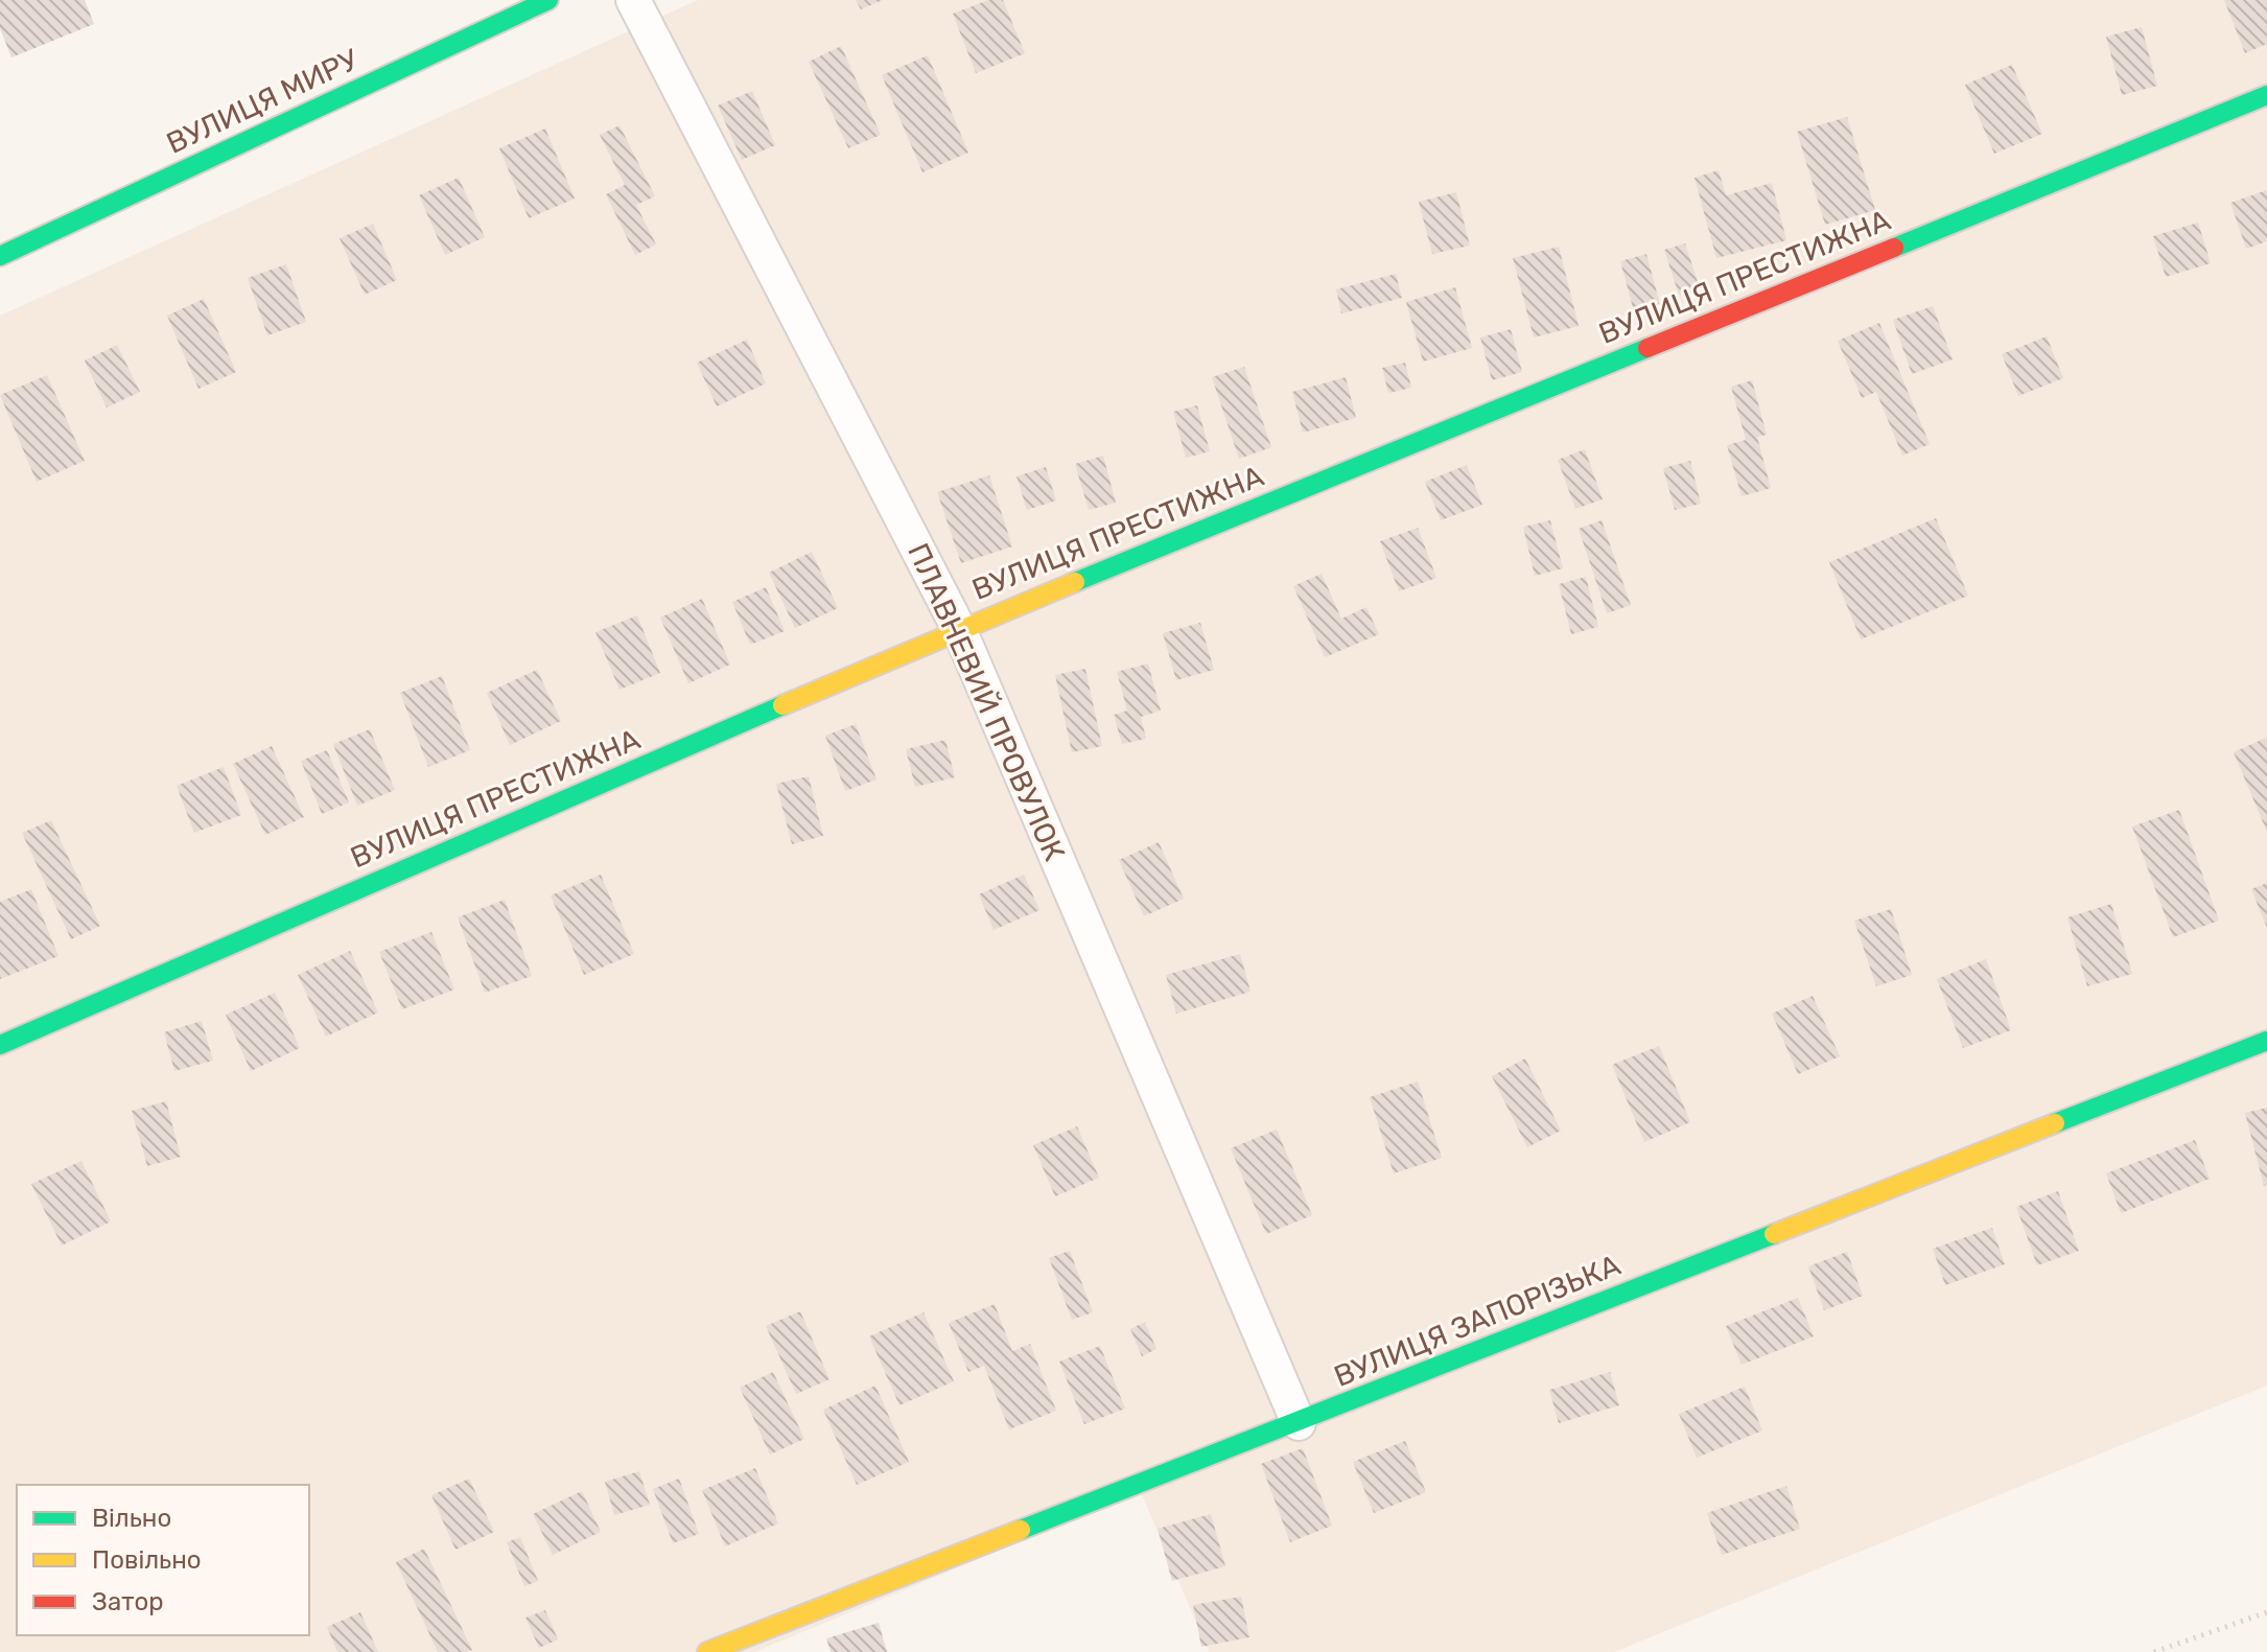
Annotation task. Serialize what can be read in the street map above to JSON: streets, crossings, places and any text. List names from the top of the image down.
{
  "streets": {
    "street": [
      "ВУЛИЦЯ МИРУ",
      "ВУЛИЦЯ ПРЕСТИЖНА",
      "ПЛАВНЕВИЙ ПРОВУЛОК",
      "ВУЛИЦЯ ЗАПОРІЗЬКА"
    ]
  },
  "crossings": [
    ["ВУЛИЦЯ ПРЕСТИЖНА", "ПЛАВНЕВИЙ ПРОВУЛОК"],
    ["ПЛАВНЕВИЙ ПРОВУЛОК", "ВУЛИЦЯ ЗАПОРІЗЬКА"]
  ],
  "legend": ["Вільно", "Повільно", "Затор"]
}
